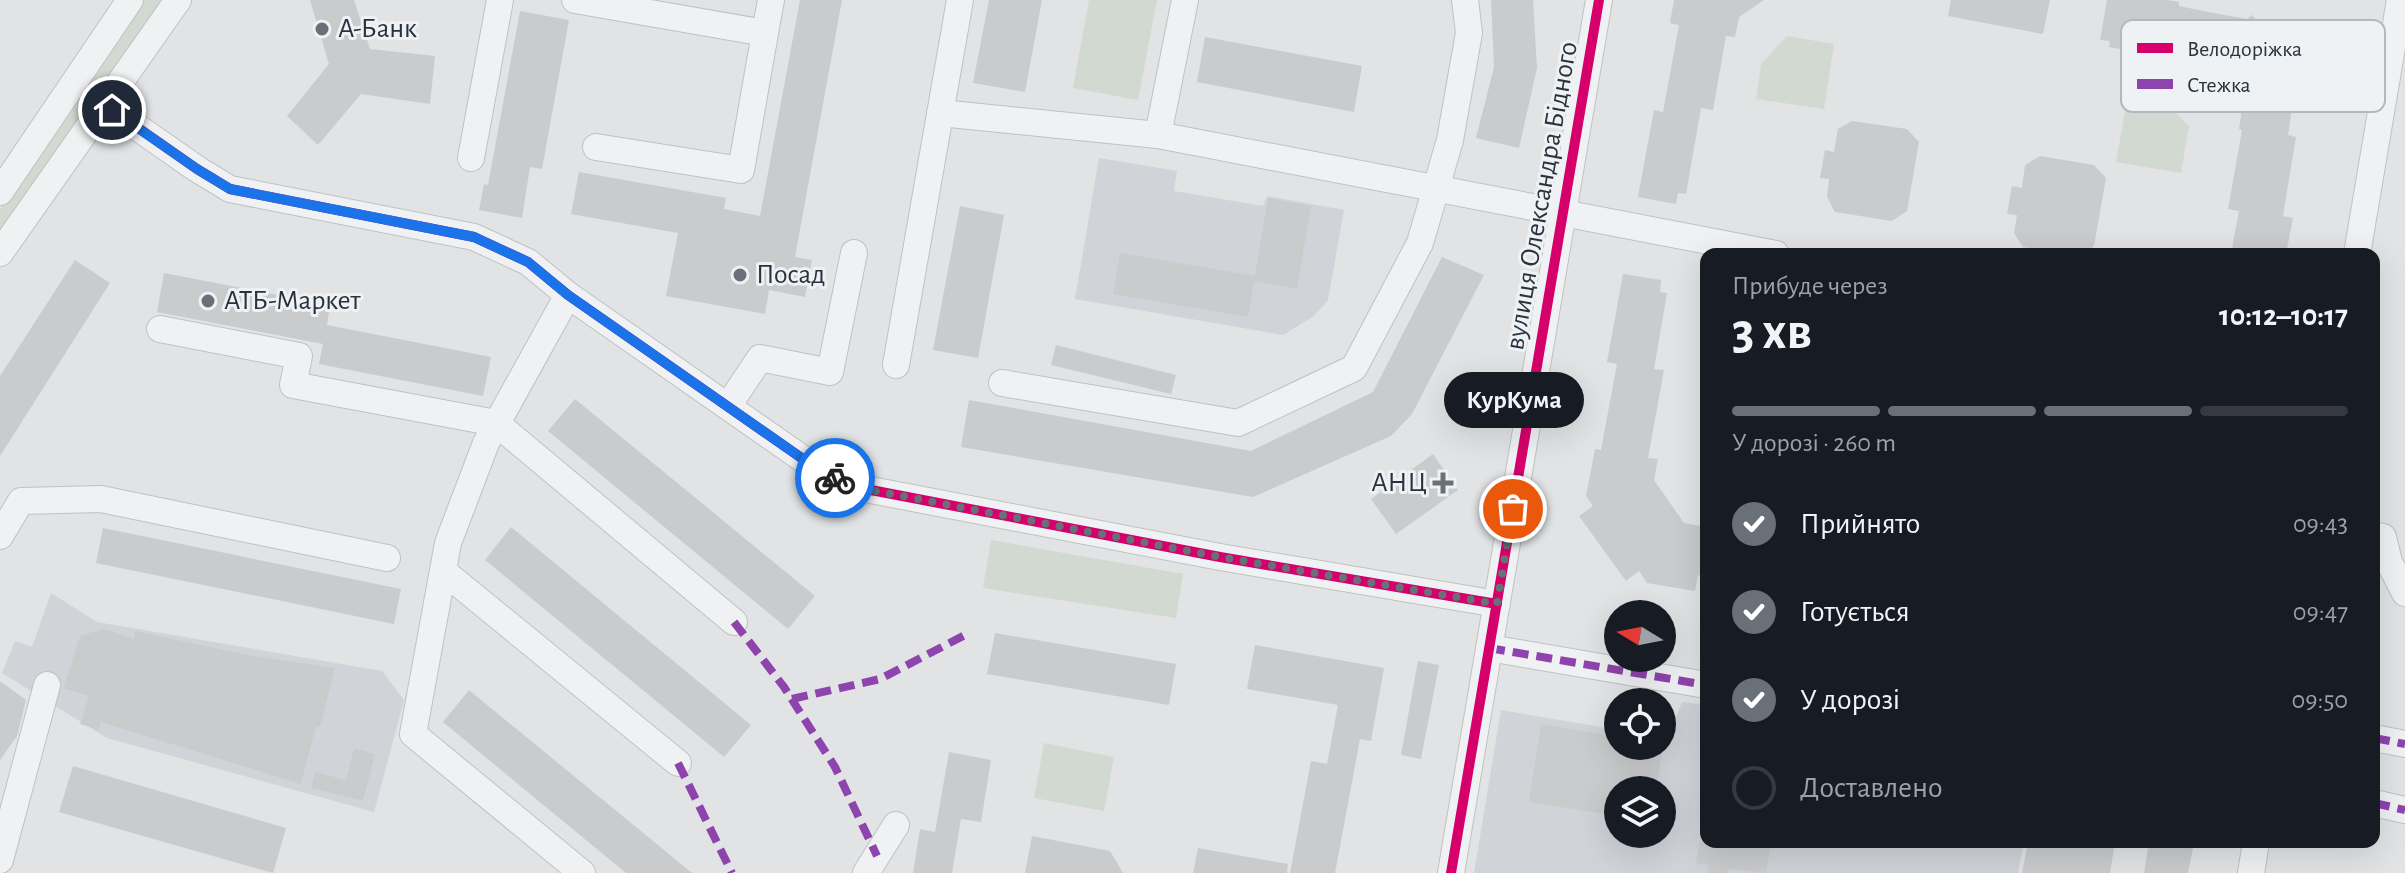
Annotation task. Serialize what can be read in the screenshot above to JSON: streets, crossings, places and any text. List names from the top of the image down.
{
  "streets": {
    "street": ["вулиця Олександра Бідного"]
  },
  "places": {
    "other": [
      "А-Банк",
      "Посад",
      "АТБ-Маркет",
      "КурКума"
    ],
    "health": ["АНЦ"]
  },
  "legend": ["Велодоріжка", "Стежка"],
  "north": "left",
  "page": {
    "heading": ["3 хв", "Прибуде через", "10:12–10:17"],
    "bubble": "КурКума",
    "bar": "У дорозі · 260 m",
    "list": [
      ["Прийнято", "09:43"],
      ["Готується", "09:47"],
      ["У дорозі", "09:50"],
      "Доставлено"
    ]
  }
}
